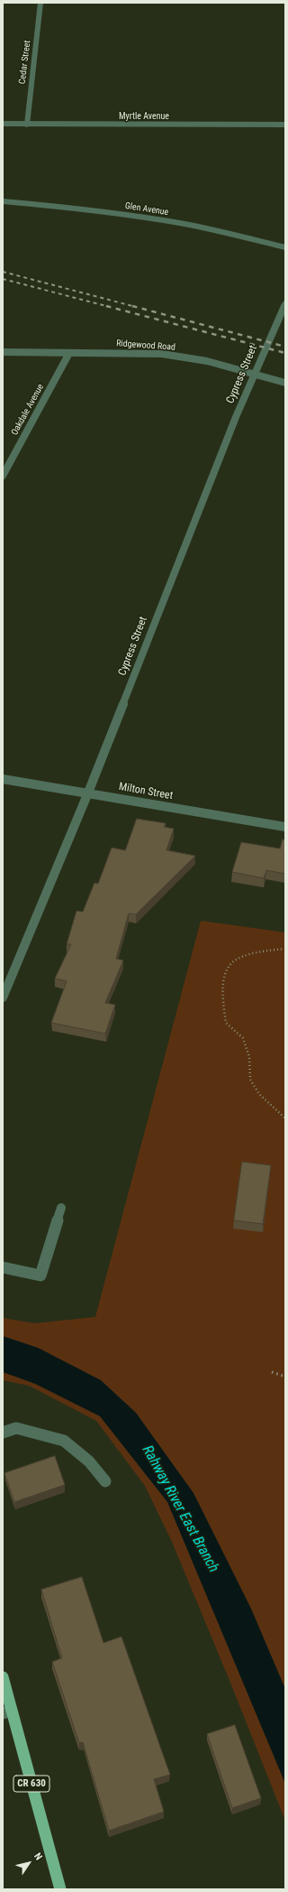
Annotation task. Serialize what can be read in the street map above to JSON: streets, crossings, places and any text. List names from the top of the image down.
{
  "streets": {
    "main road": ["CR 630"],
    "street": [
      "Cedar Street",
      "Myrtle Avenue",
      "Glen Avenue",
      "Ridgewood Road",
      "Cypress Street",
      "Oakdale Avenue",
      "Milton Street"
    ]
  },
  "crossings": [
    ["Cedar Street", "Myrtle Avenue"],
    ["Ridgewood Road", "Cypress Street"],
    ["Ridgewood Road", "Oakdale Avenue"],
    ["Cypress Street", "Milton Street"]
  ],
  "water": ["Rahway River East Branch"],
  "north": "top right"
}
